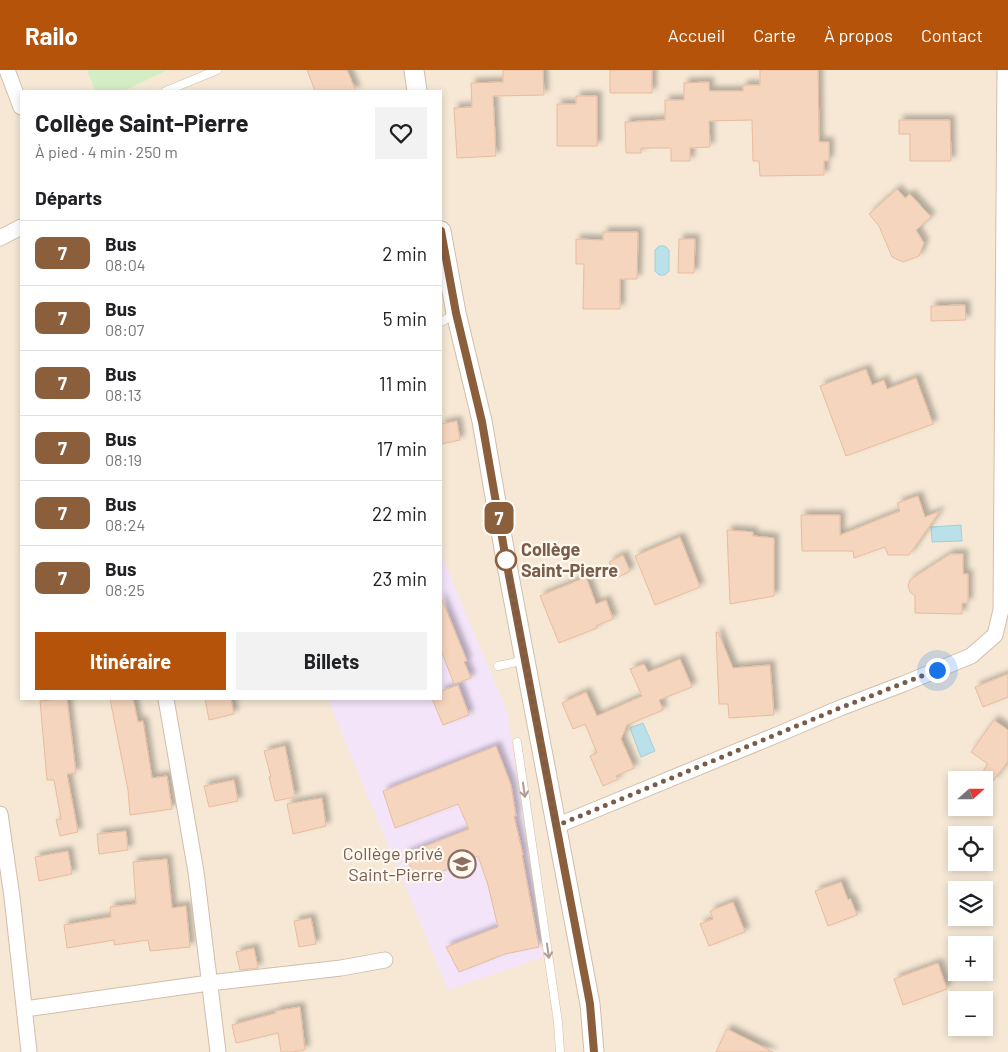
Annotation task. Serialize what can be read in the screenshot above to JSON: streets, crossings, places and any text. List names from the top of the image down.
{
  "places": {
    "other": ["Collège Saint-Pierre"],
    "school or university": ["Collège privé Saint-Pierre"]
  },
  "lines": ["bus line 7"],
  "north": "right",
  "page": {
    "header": "Railo",
    "nav": [
      "Accueil",
      "Carte",
      "À propos",
      "Contact"
    ],
    "on_map": "7",
    "heading": [
      ["Collège Saint-Pierre", "À pied · 4 min · 250 m"],
      "Départs"
    ],
    "list": [
      {
        "mark": "7",
        "name": "Bus",
        "note": "08:04",
        "value": "2 min"
      },
      {
        "mark": "7",
        "name": "Bus",
        "note": "08:07",
        "value": "5 min"
      },
      {
        "mark": "7",
        "name": "Bus",
        "note": "08:13",
        "value": "11 min"
      },
      {
        "mark": "7",
        "name": "Bus",
        "note": "08:19",
        "value": "17 min"
      },
      {
        "mark": "7",
        "name": "Bus",
        "note": "08:24",
        "value": "22 min"
      },
      {
        "mark": "7",
        "name": "Bus",
        "note": "08:25",
        "value": "23 min"
      }
    ],
    "buttons": ["Itinéraire", "Billets"],
    "map_buttons": ["+", "−"]
  }
}
